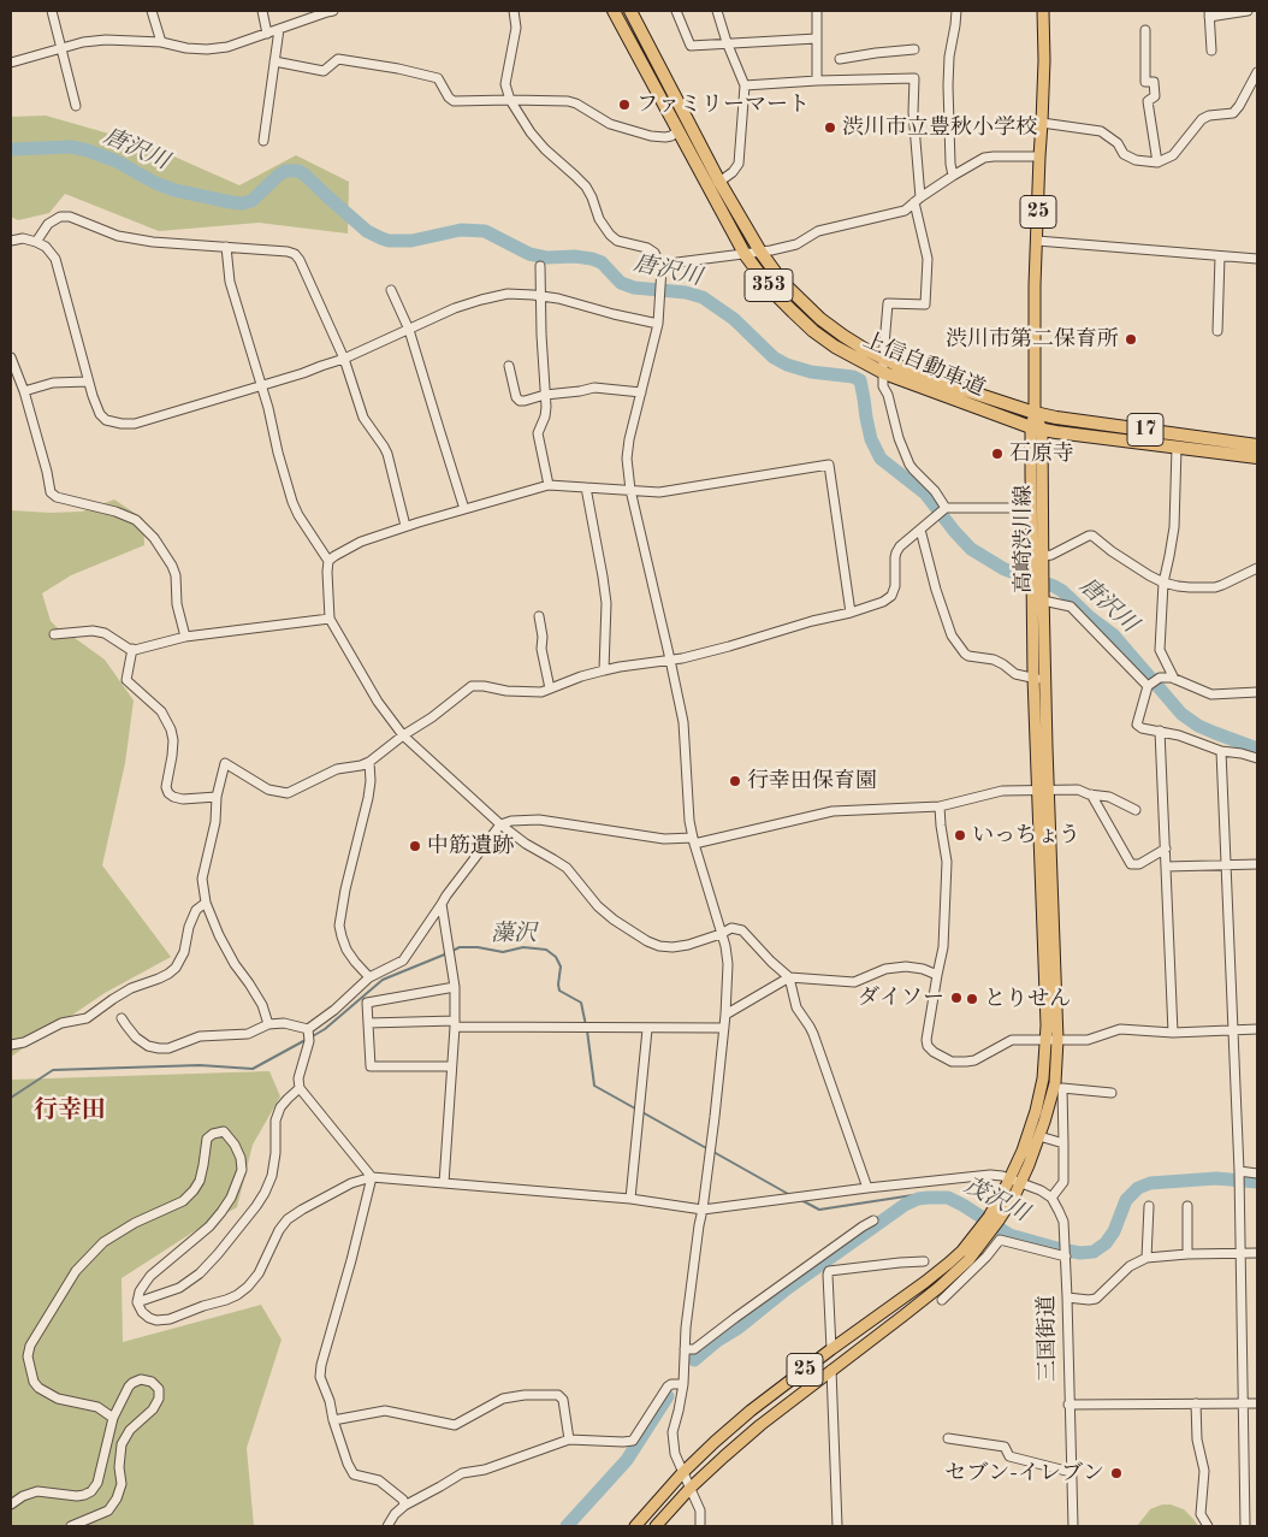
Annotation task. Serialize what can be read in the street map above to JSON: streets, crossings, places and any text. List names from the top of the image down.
{
  "streets": {
    "highway": ["353", "上信自動車道", "17"],
    "main road": ["25", "高崎渋川線"],
    "street": ["三国街道"]
  },
  "crossings": [
    ["25", "上信自動車道"],
    ["25", "高崎渋川線"],
    ["上信自動車道", "高崎渋川線"]
  ],
  "districts": ["行幸田"],
  "water": ["唐沢川", "藻沢", "茂沢川"],
  "places": [
    "ファミリーマート",
    "渋川市立豊秋小学校",
    "渋川市第二保育所",
    "石原寺",
    "行幸田保育園",
    "いっちょう",
    "中筋遺跡",
    "ダイソー",
    "とりせん",
    "セブン-イレブン"
  ]
}
